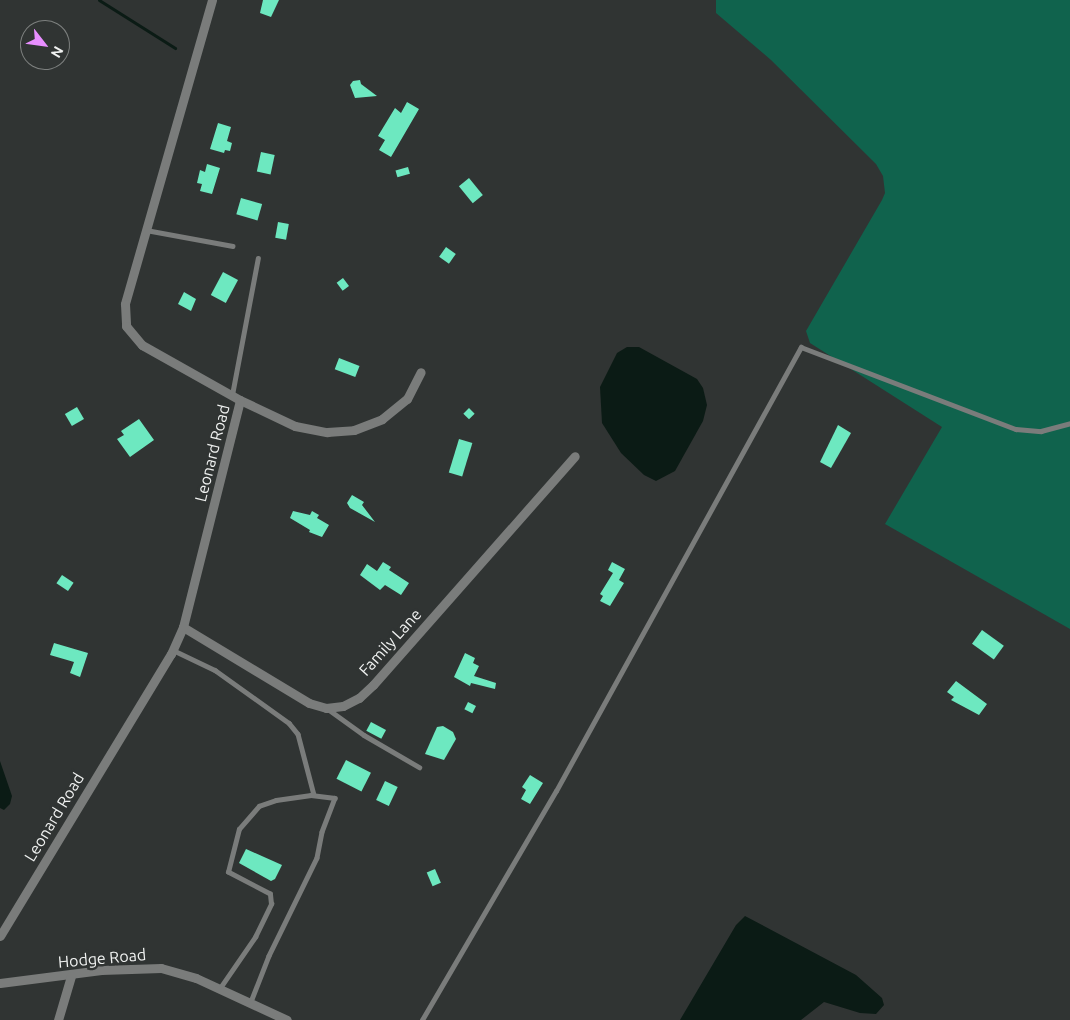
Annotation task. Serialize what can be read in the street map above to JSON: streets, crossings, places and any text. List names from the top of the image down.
{
  "streets": {
    "street": ["Leonard Road", "Family Lane", "Hodge Road"]
  },
  "north": "bottom right"
}
